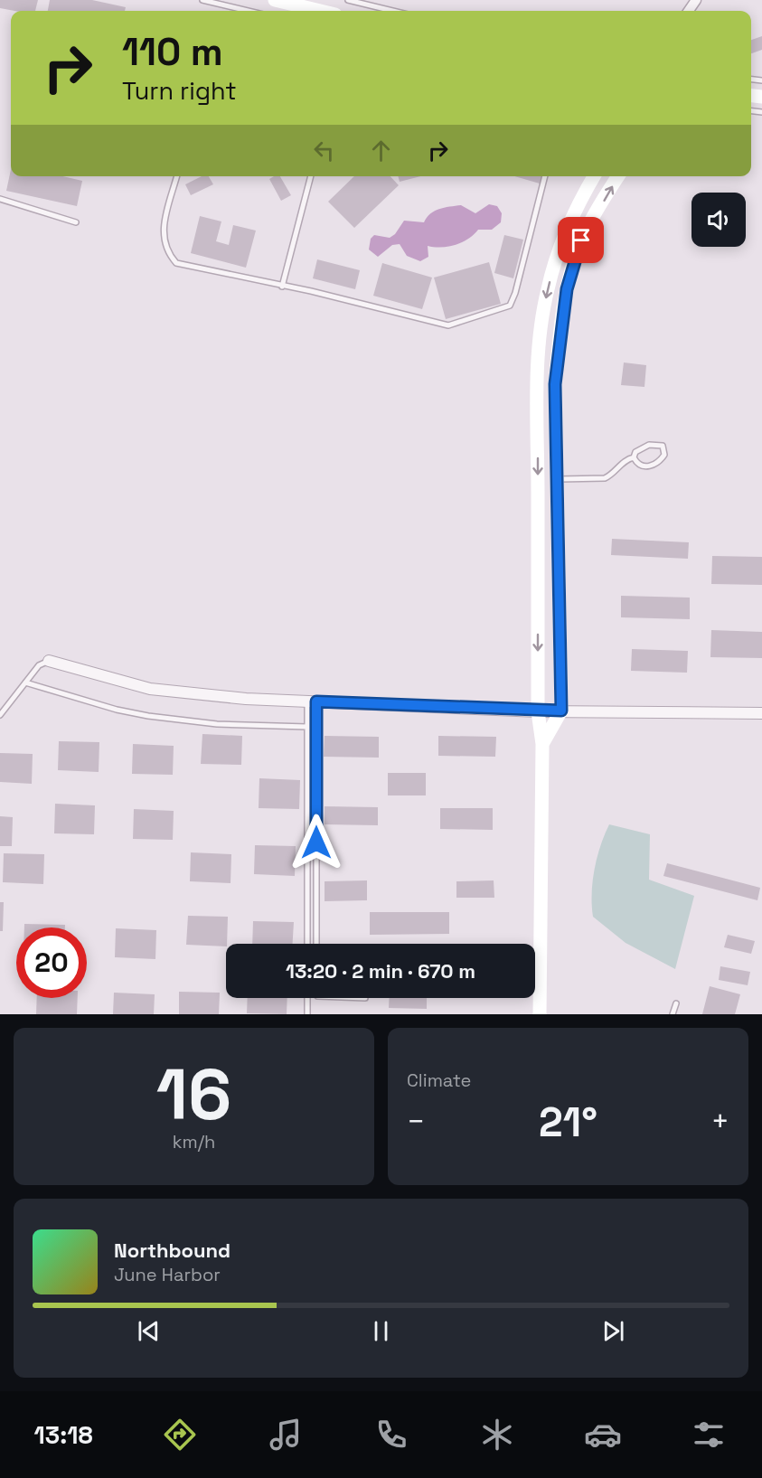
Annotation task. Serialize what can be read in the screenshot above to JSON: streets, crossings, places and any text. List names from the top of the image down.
{
  "page": {
    "turn": ["110 m", "Turn right"],
    "limit": "20",
    "trip": "13:20 · 2 min · 670 m",
    "tile": [
      ["16", "km/h"],
      "Climate"
    ],
    "heat": ["−", "21°", "+"],
    "song": ["Northbound", "June Harbor"],
    "tabs": "13:18"
  }
}
